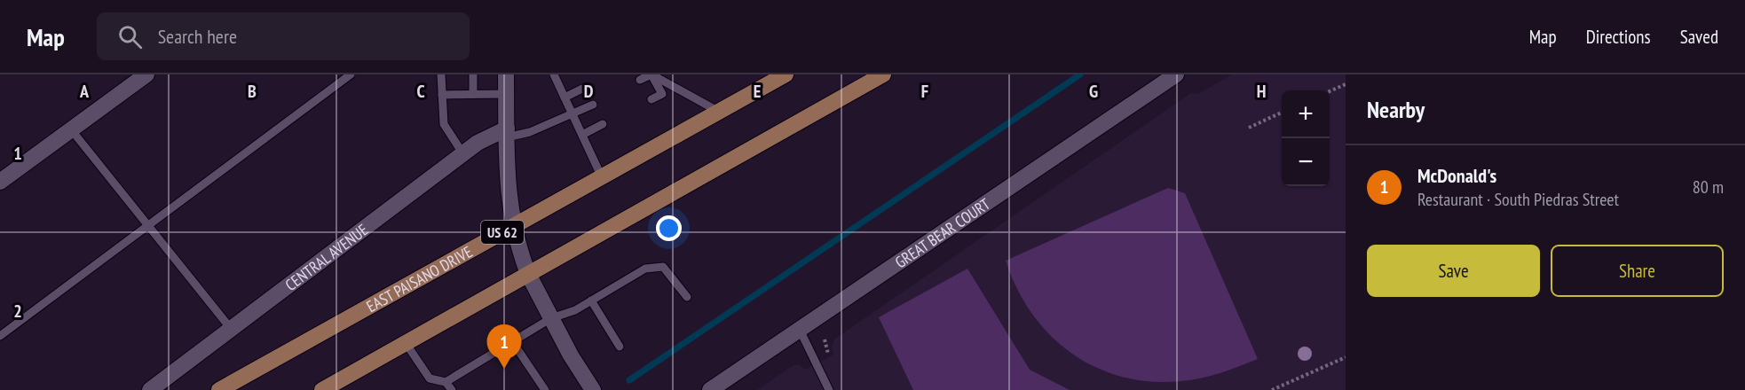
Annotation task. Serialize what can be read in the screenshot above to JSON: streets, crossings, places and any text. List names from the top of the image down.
{
  "streets": {
    "main road": ["US 62", "EAST PAISANO DRIVE"],
    "street": ["GREAT BEAR COURT", "CENTRAL AVENUE"]
  },
  "page": {
    "header": "Map",
    "search": "Search here",
    "nav": ["Map", "Directions", "Saved"],
    "heading": "Nearby",
    "map_buttons": ["+", "−"],
    "list": [
      {
        "mark": "1",
        "name": "McDonald's",
        "note": "Restaurant · South Piedras Street",
        "value": "80 m"
      }
    ],
    "buttons": ["Save", "Share"],
    "pins": "1"
  },
  "grid": {
    "columns": [
      "A",
      "B",
      "C",
      "D",
      "E",
      "F",
      "G",
      "H"
    ],
    "rows": ["1", "2"]
  }
}
